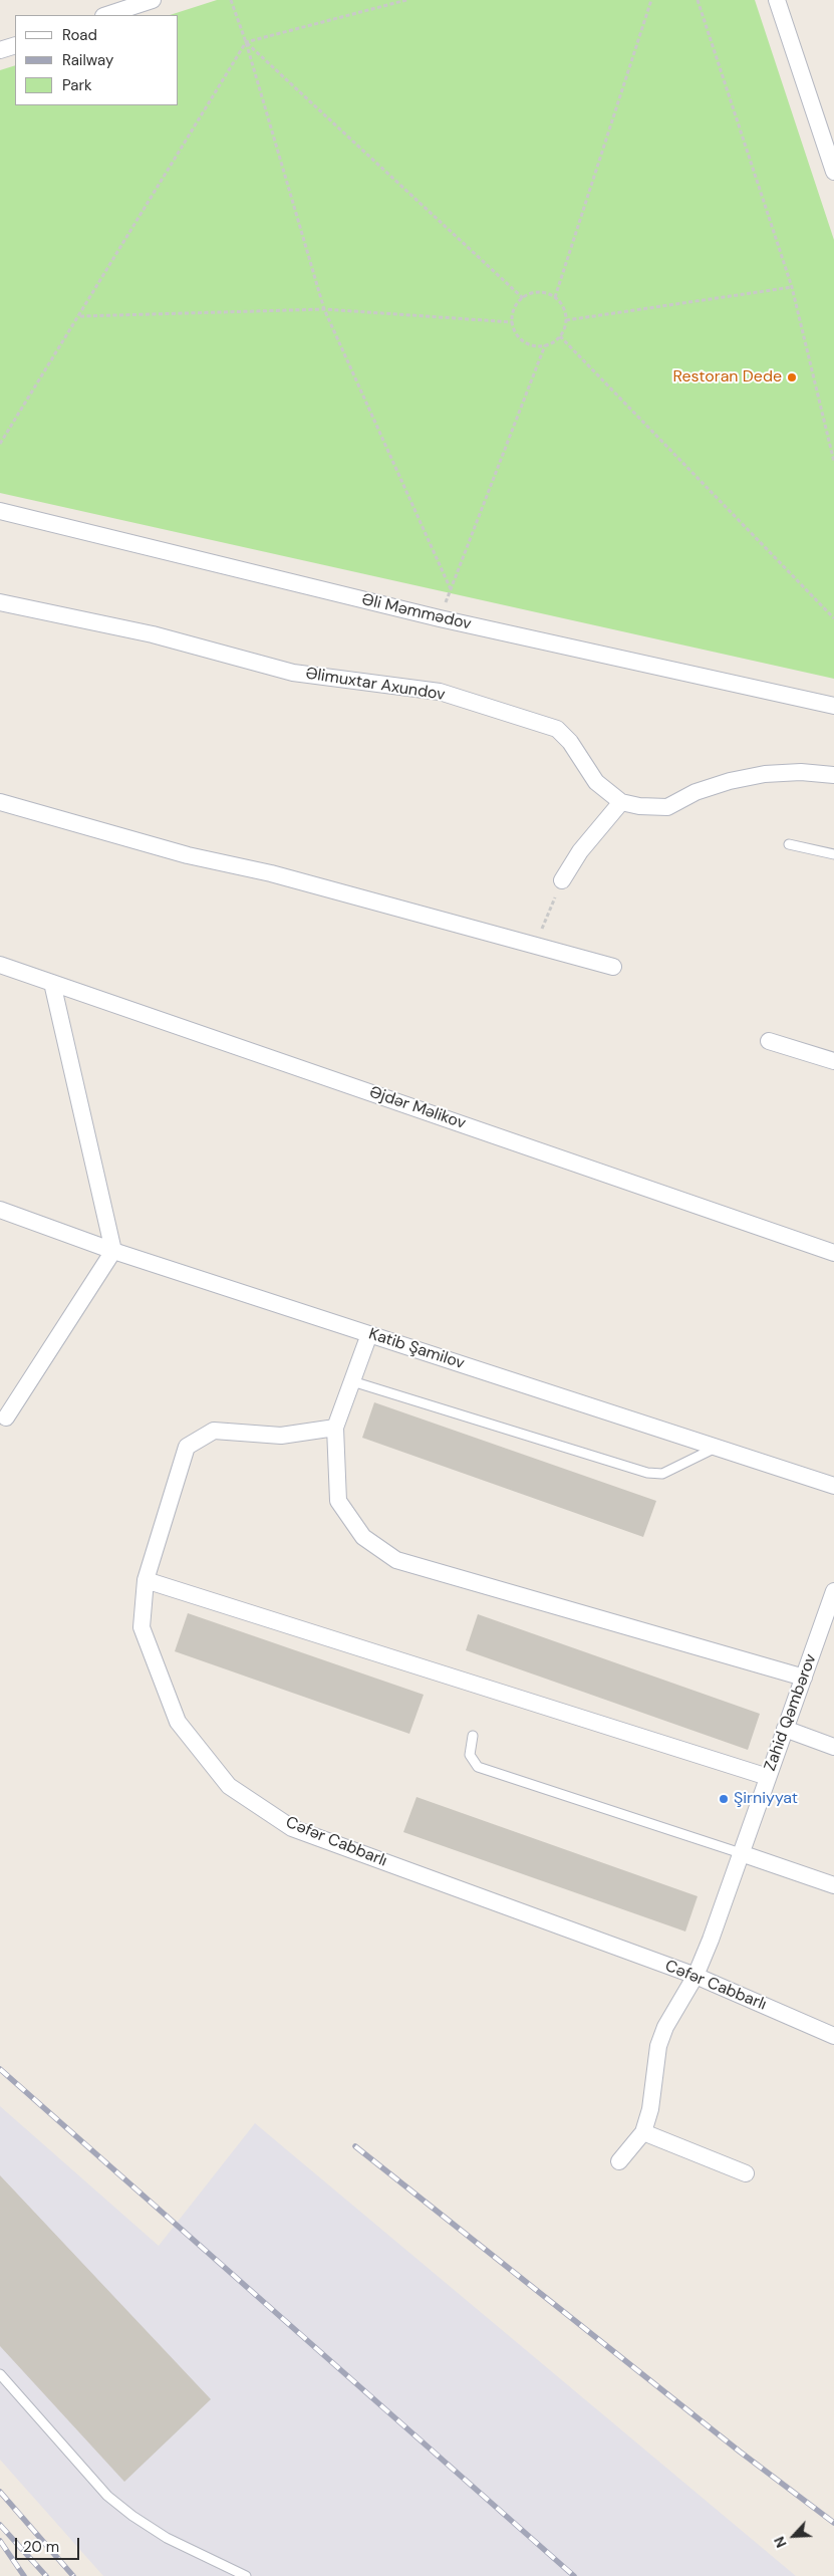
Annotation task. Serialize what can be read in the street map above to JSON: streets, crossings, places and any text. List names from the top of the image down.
{
  "streets": {
    "street": [
      "Əli Məmmədov",
      "Əlimuxtar Axundov",
      "Əjdər Məlikov",
      "Katib Şamilov",
      "Zahid Qəmbərov",
      "Cəfər Cabbarlı"
    ]
  },
  "crossings": [
    ["Zahid Qəmbərov", "Cəfər Cabbarlı"]
  ],
  "places": ["Restoran Dede", "Şirniyyat"],
  "legend": ["Road", "Railway", "Park"],
  "scale_bar": "20 m",
  "north": "bottom left"
}
